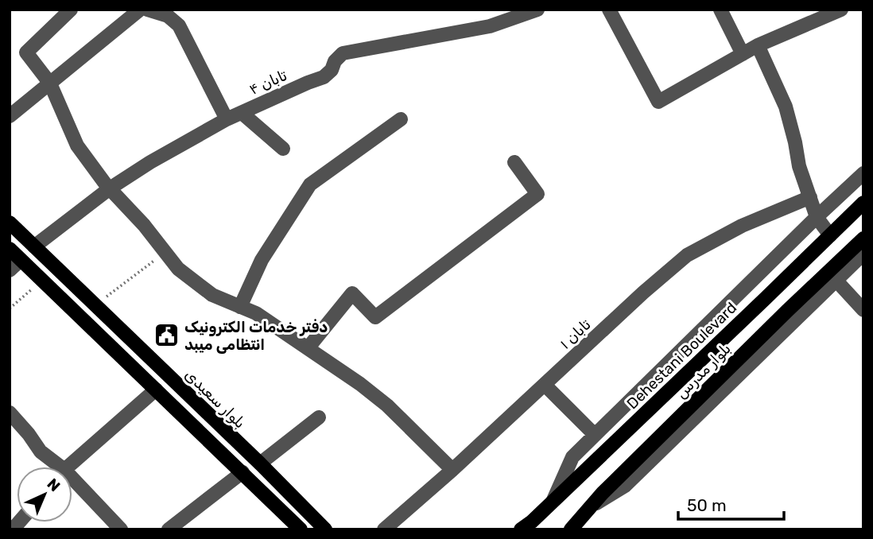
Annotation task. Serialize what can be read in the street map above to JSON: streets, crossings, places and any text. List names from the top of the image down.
{
  "streets": {
    "main road": ["Dehestani Boulevard", "بلوار مدرس", "بلوار سعیدی"],
    "street": ["تابان ۴", "تابان ۱"]
  },
  "crossings": [
    ["تابان ۴", "بلوار سعیدی"]
  ],
  "places": {
    "public building": ["دفتر خدمات الکترونیک انتظامی میبد"]
  },
  "scale_bar": "50 m",
  "north": "top right"
}
